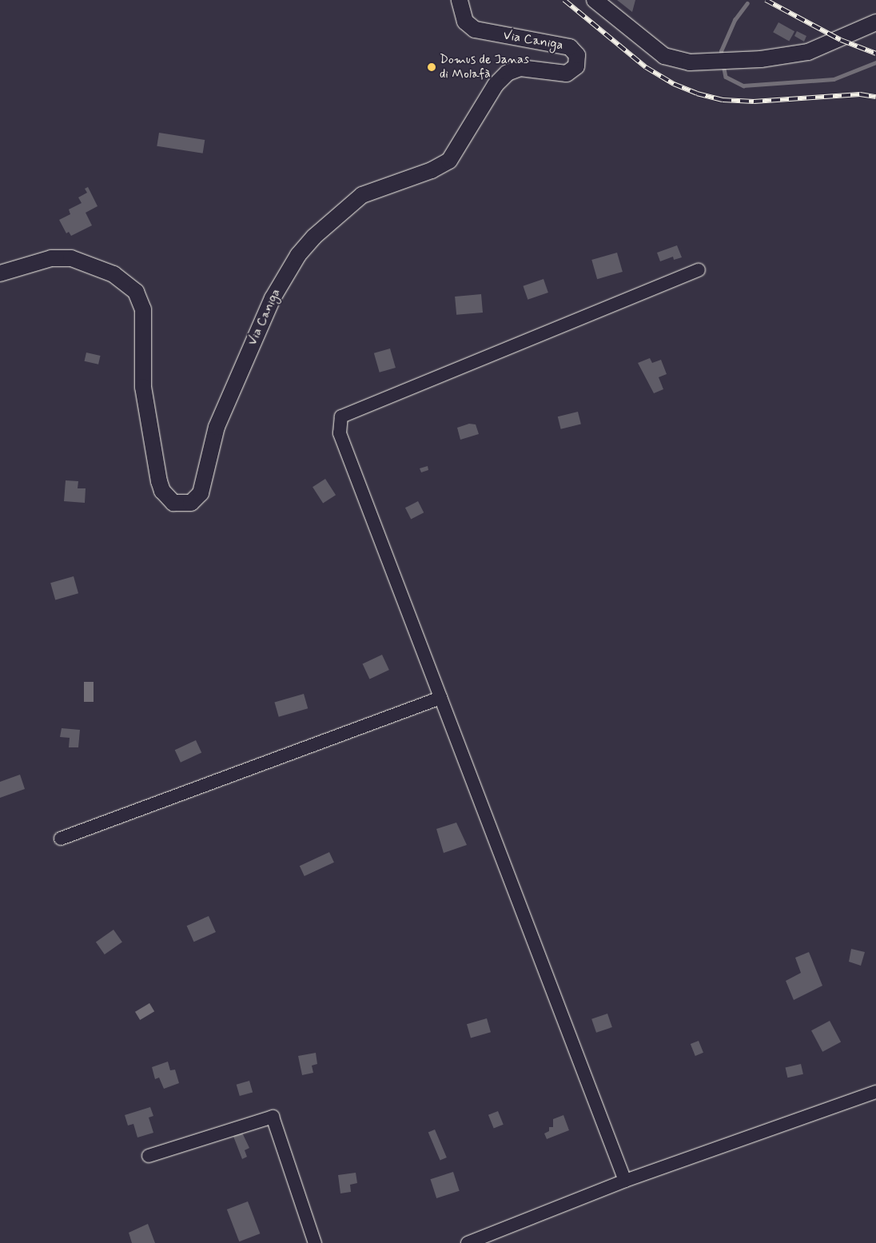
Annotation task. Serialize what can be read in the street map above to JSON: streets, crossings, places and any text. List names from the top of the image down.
{
  "streets": {
    "street": ["Via Caniga"]
  },
  "places": ["Domus de Janas di Molafà"]
}
